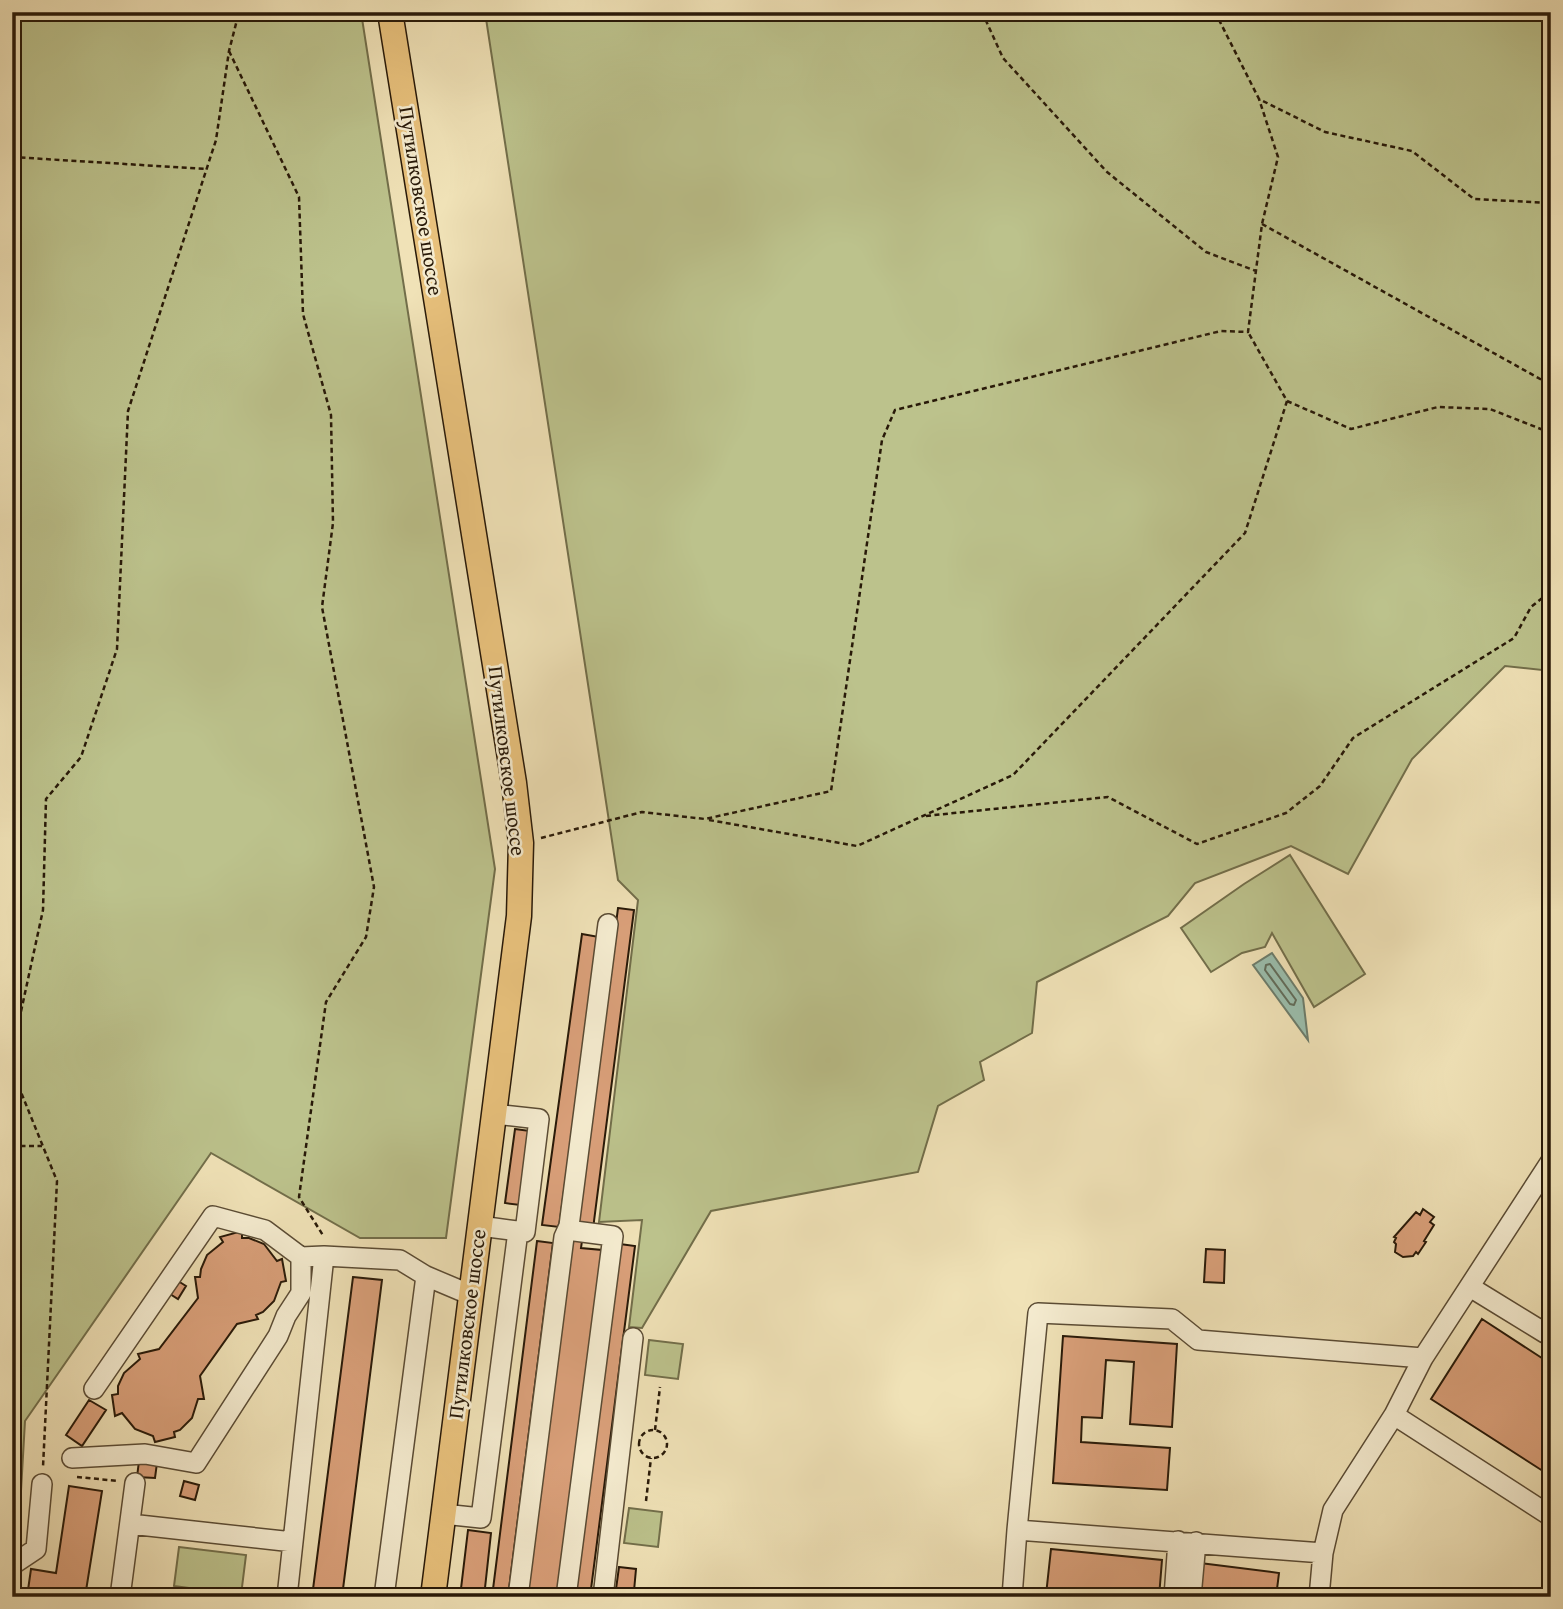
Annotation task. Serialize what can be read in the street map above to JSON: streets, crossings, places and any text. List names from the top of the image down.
{
  "streets": {
    "main road": ["Путилковское шоссе"]
  }
}
